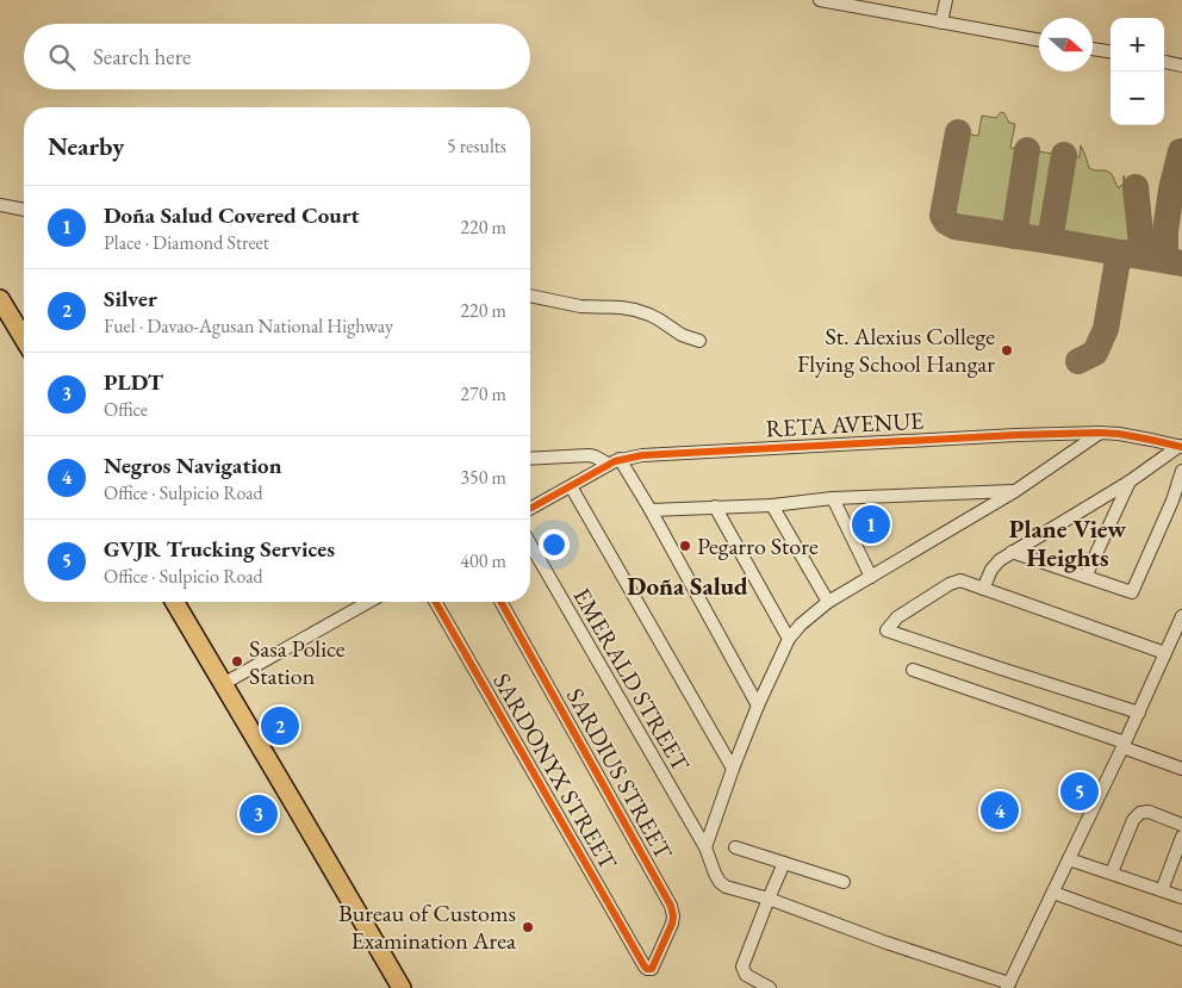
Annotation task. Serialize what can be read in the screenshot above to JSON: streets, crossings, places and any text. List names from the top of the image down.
{
  "streets": {
    "street": [
      "RETA AVENUE",
      "EMERALD STREET",
      "SARDONYX STREET",
      "SARDIUS STREET"
    ]
  },
  "crossings": [
    ["SARDONYX STREET", "SARDIUS STREET"]
  ],
  "districts": ["Plane View Heights", "Doña Salud"],
  "places": [
    "St. Alexius College Flying School Hangar",
    "Pegarro Store",
    "Sasa Police Station",
    "Bureau of Customs Examination Area"
  ],
  "north": "right",
  "page": {
    "map_buttons": ["+", "−"],
    "search": "Search here",
    "heading": ["Nearby", "5 results"],
    "list": [
      {
        "mark": "1",
        "name": "Doña Salud Covered Court",
        "note": "Place · Diamond Street",
        "value": "220 m"
      },
      {
        "mark": "2",
        "name": "Silver",
        "note": "Fuel · Davao-Agusan National Highway",
        "value": "220 m"
      },
      {
        "mark": "3",
        "name": "PLDT",
        "note": "Office",
        "value": "270 m"
      },
      {
        "mark": "4",
        "name": "Negros Navigation",
        "note": "Office · Sulpicio Road",
        "value": "350 m"
      },
      {
        "mark": "5",
        "name": "GVJR Trucking Services",
        "note": "Office · Sulpicio Road",
        "value": "400 m"
      }
    ],
    "pins": [
      "1",
      "2",
      "5",
      "4",
      "3"
    ]
  }
}
